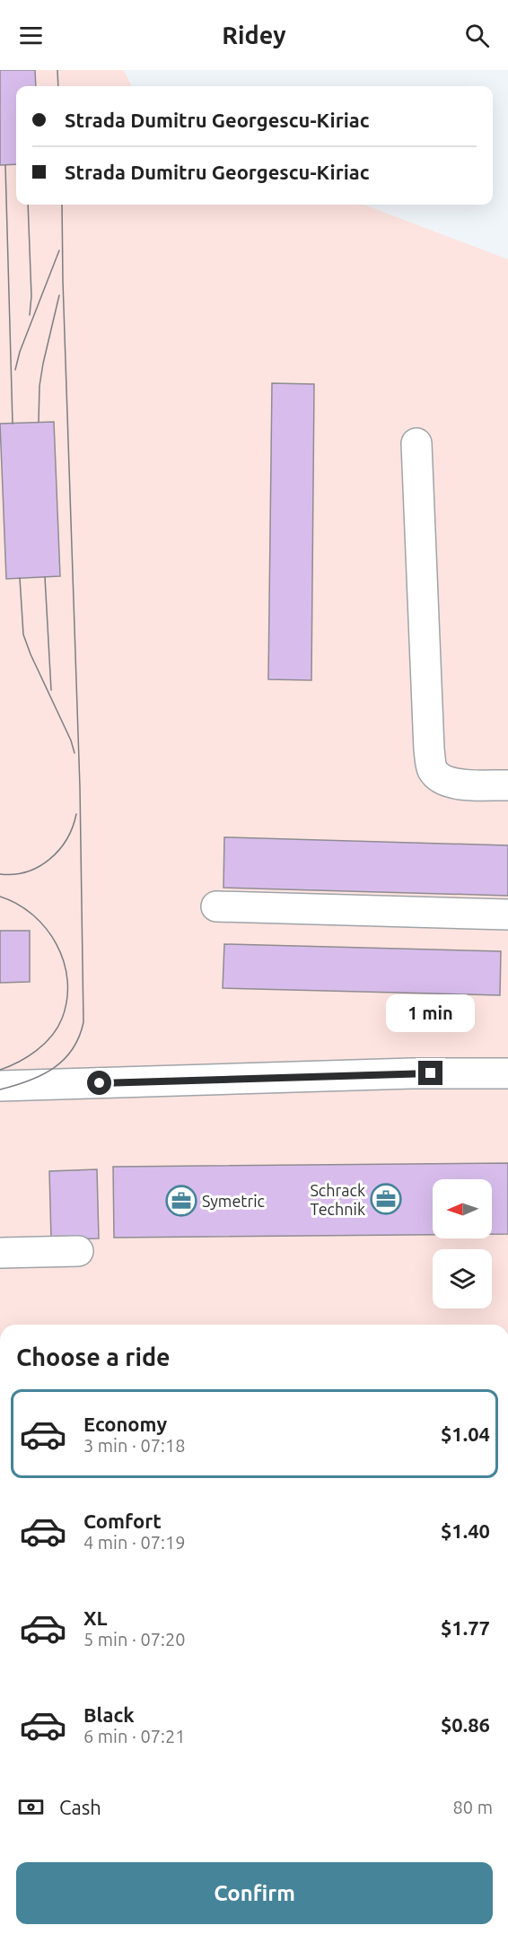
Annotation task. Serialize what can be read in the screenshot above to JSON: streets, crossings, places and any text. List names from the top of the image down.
{
  "places": {
    "office": ["Schrack Technik", "Symetric"]
  },
  "north": "left",
  "page": {
    "header": "Ridey",
    "banner": ["Strada Dumitru Georgescu-Kiriac", "Strada Dumitru Georgescu-Kiriac"],
    "bubble": "1 min",
    "heading": "Choose a ride",
    "list": [
      {
        "name": "Economy",
        "note": "3 min · 07:18",
        "value": "$1.04"
      },
      {
        "name": "Comfort",
        "note": "4 min · 07:19",
        "value": "$1.40"
      },
      {
        "name": "XL",
        "note": "5 min · 07:20",
        "value": "$1.77"
      },
      {
        "name": "Black",
        "note": "6 min · 07:21",
        "value": "$0.86"
      }
    ],
    "pay": ["Cash", "80 m"],
    "buttons": "Confirm"
  }
}
